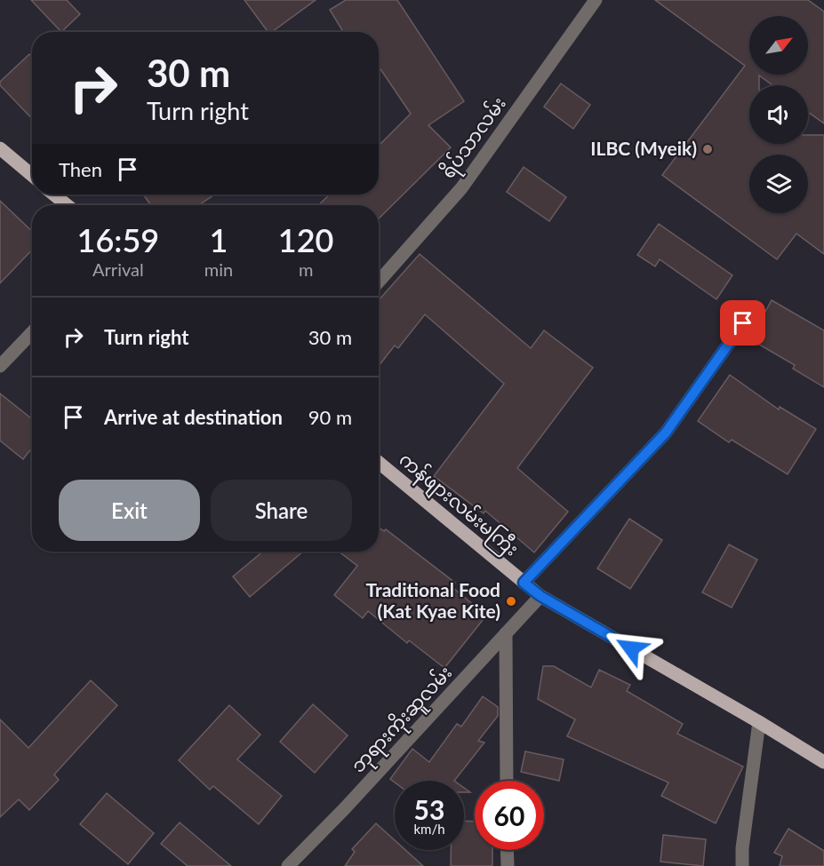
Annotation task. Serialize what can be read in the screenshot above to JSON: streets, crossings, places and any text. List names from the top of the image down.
{
  "streets": {
    "main road": ["ကန်ဖျားလမ်းမကြီး"],
    "street": ["ရိပ်သာလမ်း", "ဘုရားကိုးဆူလမ်း"]
  },
  "crossings": [
    ["ကန်ဖျားလမ်းမကြီး", "ဘုရားကိုးဆူလမ်း"]
  ],
  "places": ["ILBC (Myeik)", "Traditional Food (Kat Kyae Kite)"],
  "north": "top right",
  "page": {
    "turn": ["30 m", "Turn right"],
    "then": "Then",
    "eta": [
      "16:59",
      "Arrival",
      "1",
      "min",
      "120",
      "m"
    ],
    "list": [
      {
        "name": "Turn right",
        "value": "30 m"
      },
      {
        "name": "Arrive at destination",
        "value": "90 m"
      }
    ],
    "buttons": ["Exit", "Share"],
    "speed": "53 km/h",
    "limit": "60"
  }
}
